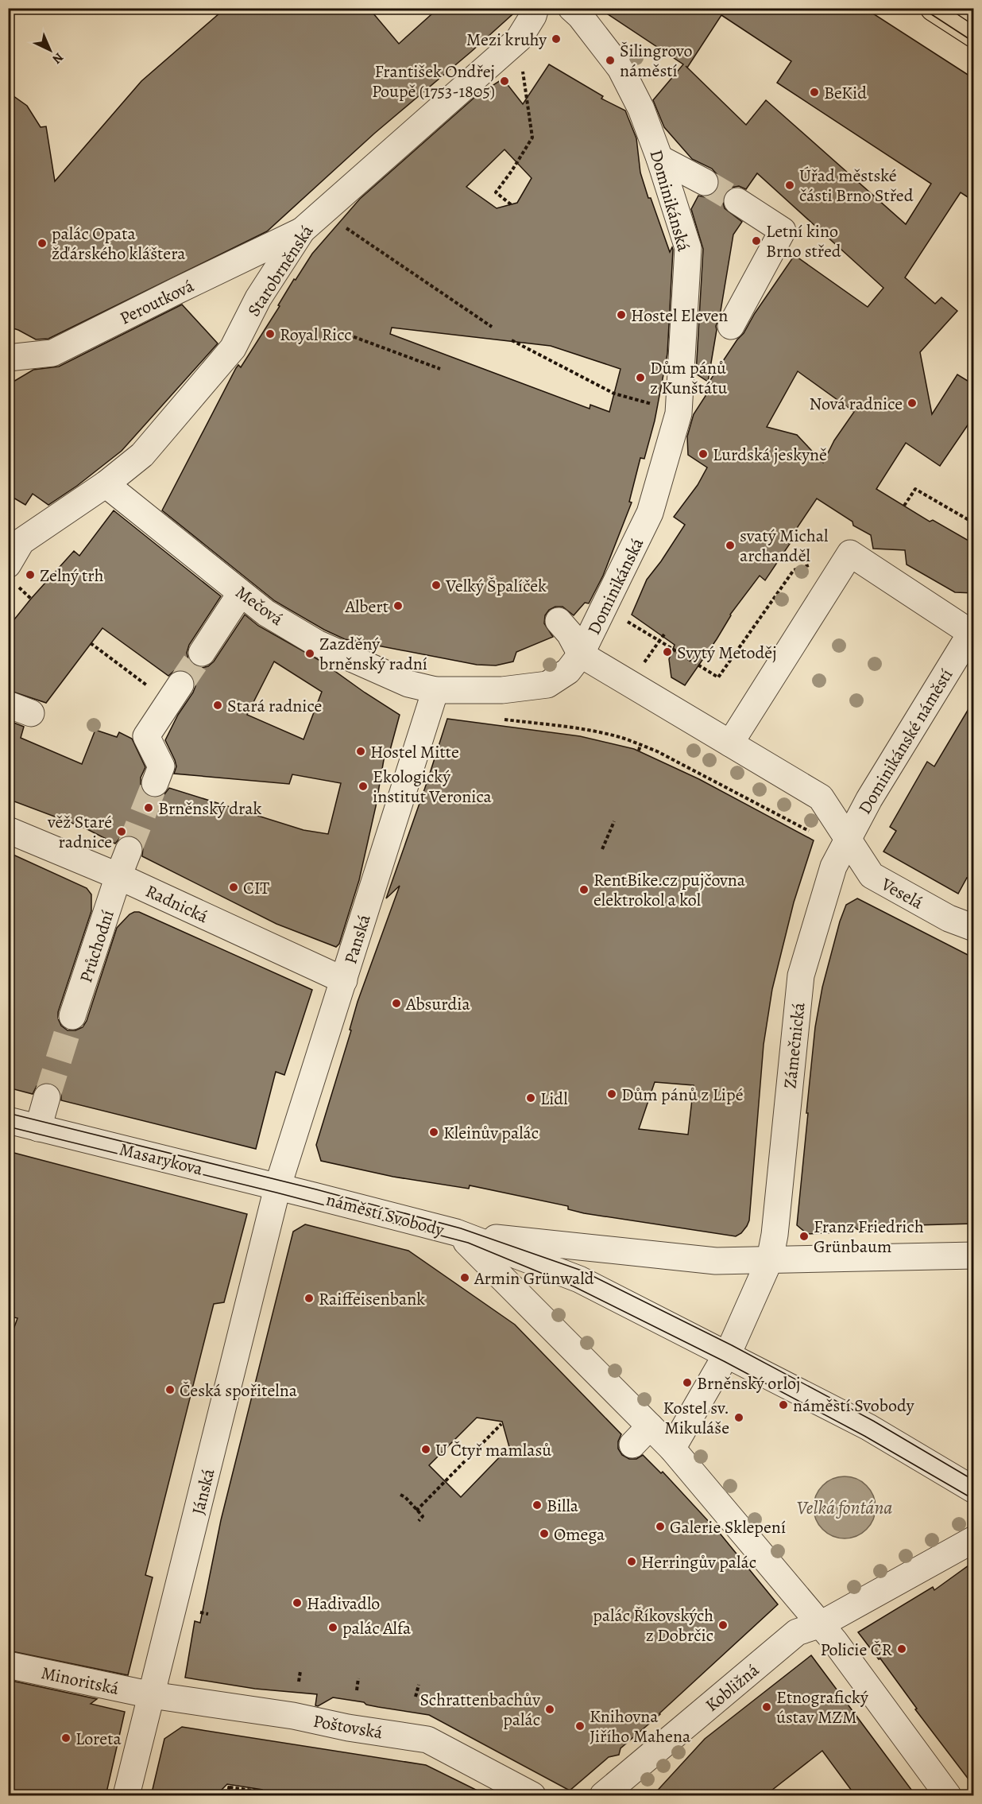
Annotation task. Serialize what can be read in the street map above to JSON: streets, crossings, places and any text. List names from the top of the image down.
{
  "streets": {
    "street": [
      "Dominikánská",
      "Starobrněnská",
      "Peroutková",
      "Mečová",
      "Dominikánské náměstí",
      "Veselá",
      "Radnická",
      "Panská",
      "Průchodní",
      "Zámečnická",
      "Masarykova",
      "náměstí Svobody",
      "Jánská",
      "Minoritská",
      "Kobližná",
      "Poštovská"
    ]
  },
  "crossings": [
    ["Dominikánská", "Dominikánské náměstí"],
    ["Starobrněnská", "Peroutková"],
    ["Starobrněnská", "Mečová"],
    ["Mečová", "Panská"],
    ["Dominikánské náměstí", "Veselá"],
    ["Dominikánské náměstí", "Zámečnická"],
    ["Veselá", "Zámečnická"],
    ["Radnická", "Panská"],
    ["Radnická", "Průchodní"],
    ["Panská", "Masarykova"],
    ["Panská", "Jánská"],
    ["Zámečnická", "náměstí Svobody"],
    ["Masarykova", "náměstí Svobody"],
    ["Masarykova", "Jánská"],
    ["náměstí Svobody", "Kobližná"],
    ["Jánská", "Minoritská"],
    ["Jánská", "Poštovská"],
    ["Minoritská", "Poštovská"]
  ],
  "water": ["Velká fontána"],
  "places": [
    "Mezi kruhy",
    "Šilingrovo náměstí",
    "František Ondřej Poupě (1753-1805)",
    "BeKid",
    "Úřad městské části Brno Střed",
    "Letní kino Brno střed",
    "palác Opata žďárského kláštera",
    "Hostel Eleven",
    "Royal Ricc",
    "Dům pánů z Kunštátu",
    "Nová radnice",
    "Lurdská jeskyně",
    "svatý Michal archanděl",
    "Zelný trh",
    "Velký Špalíček",
    "Albert",
    "Svytý Metoděj",
    "Zazděný brněnský radní",
    "Stará radnice",
    "Hostel Mitte",
    "Ekologický institut Veronica",
    "Brněnský drak",
    "věž Staré radnice",
    "CIT",
    "RentBike.cz pujčovna elektrokol a kol",
    "Absurdia",
    "Dům pánů z Lipé",
    "Lidl",
    "Kleinův palác",
    "Franz Friedrich Grünbaum",
    "Armin Grünwald",
    "Raiffeisenbank",
    "Brněnský orloj",
    "Česká spořitelna",
    "náměstí Svobody",
    "Kostel sv. Mikuláše",
    "U Čtyř mamlasů",
    "Billa",
    "Galerie Sklepení",
    "Omega",
    "Herringův palác",
    "Hadivadlo",
    "palác Říkovských z Dobrčic",
    "palác Alfa",
    "Policie ČR",
    "Etnografický ústav MZM",
    "Schrattenbachův palác",
    "Knihovna Jiřího Mahena",
    "Loreta"
  ],
  "north": "bottom right"
}
